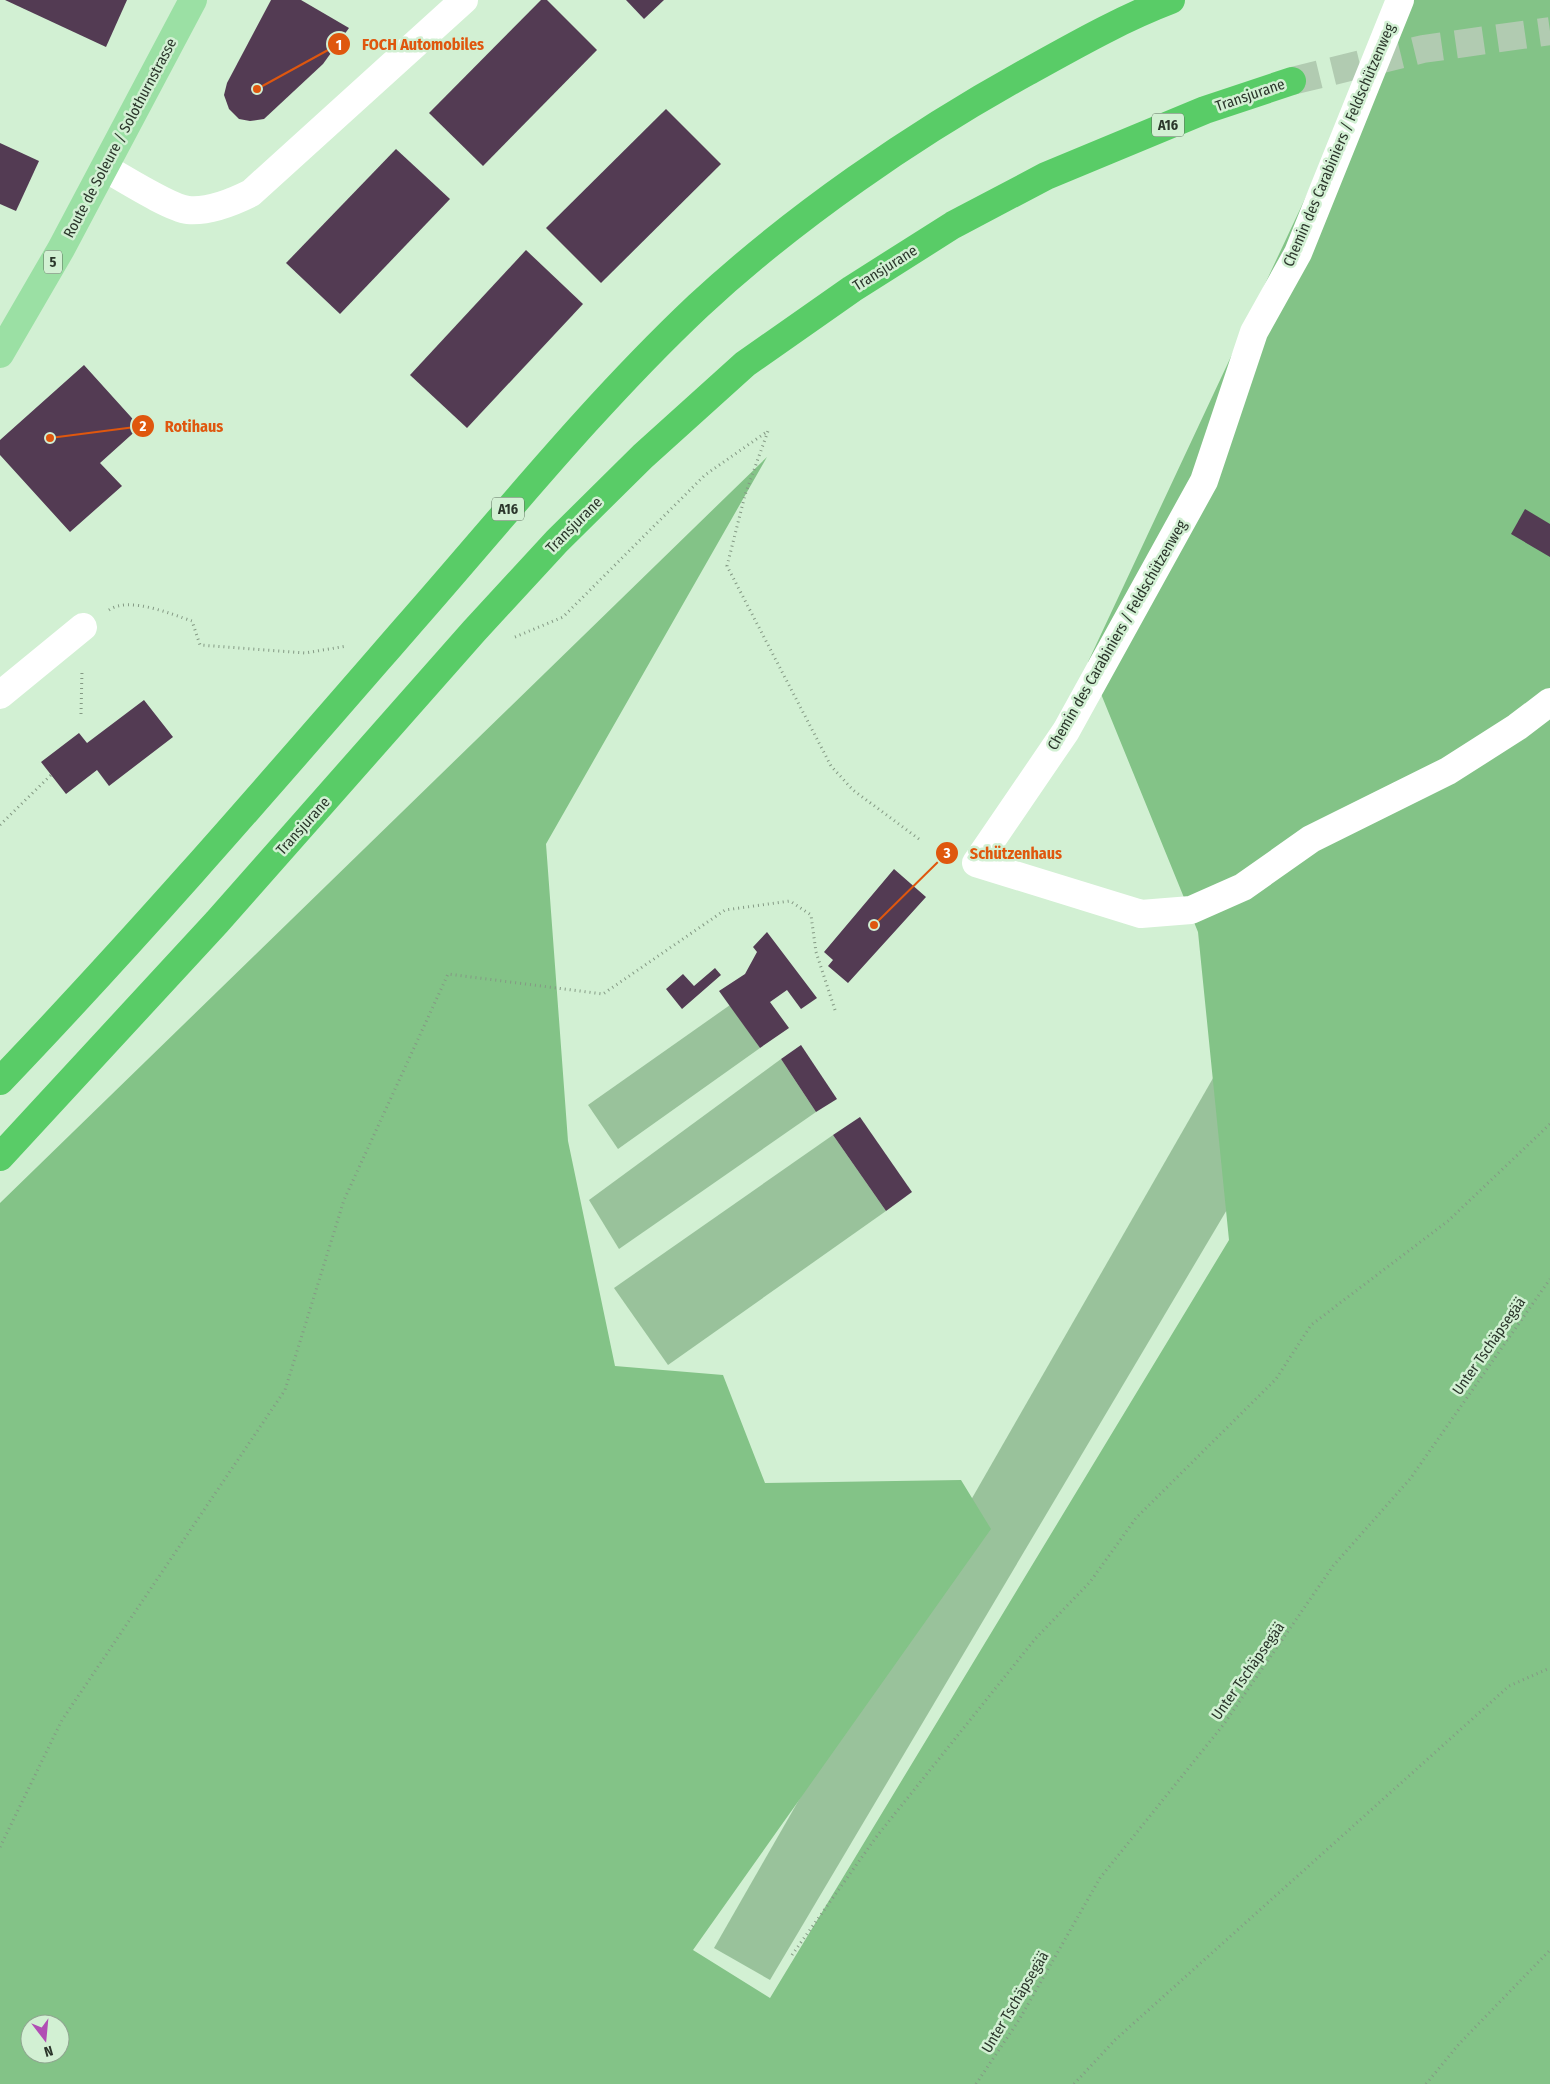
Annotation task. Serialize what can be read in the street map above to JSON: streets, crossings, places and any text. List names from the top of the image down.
{
  "streets": {
    "highway": ["Transjurane", "A16"],
    "main road": ["Route de Soleure / Solothurnstrasse", "5"],
    "street": ["Chemin des Carabiniers / Feldschützenweg"],
    "path": ["Unter Tschäpsegää"]
  },
  "places": ["FOCH Automobiles", "Rotihaus", "Schützenhaus"],
  "north": "bottom"
}
